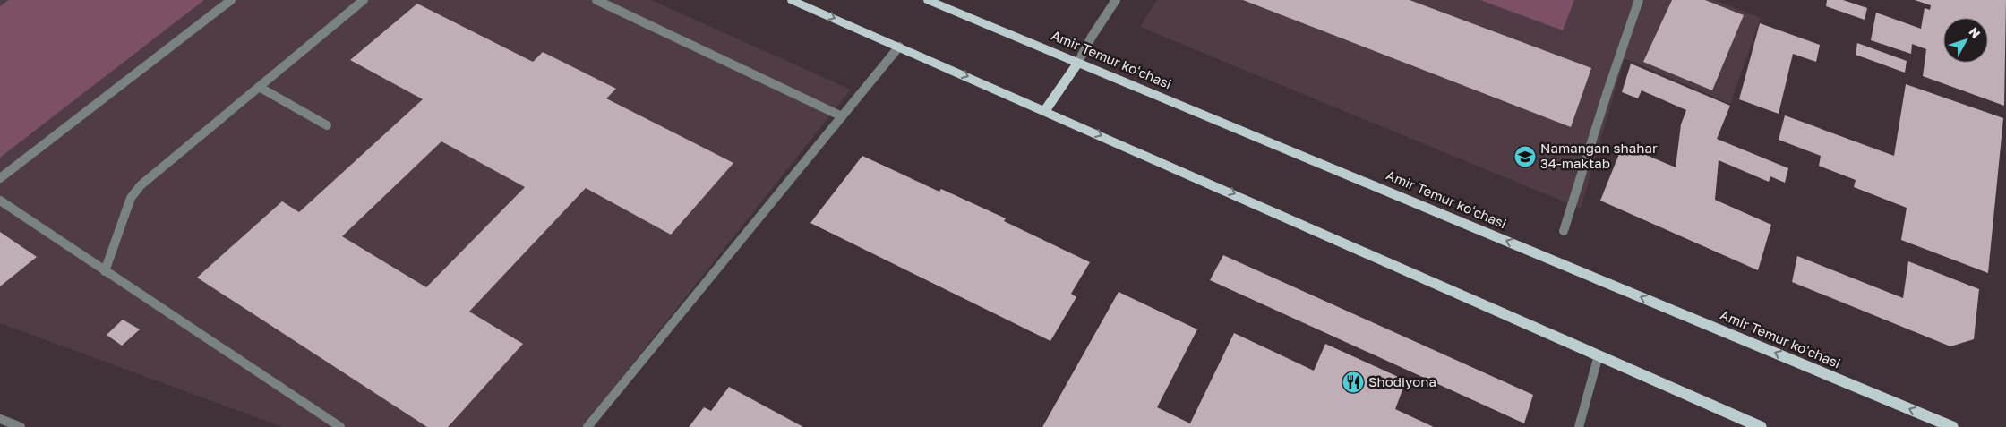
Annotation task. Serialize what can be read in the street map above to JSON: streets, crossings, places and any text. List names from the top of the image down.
{
  "streets": {
    "main road": ["Amir Temur koʻchasi"]
  },
  "places": {
    "school or university": ["Namangan shahar 34-maktab"],
    "restaurant": ["Shodiyona"]
  },
  "north": "top right"
}
